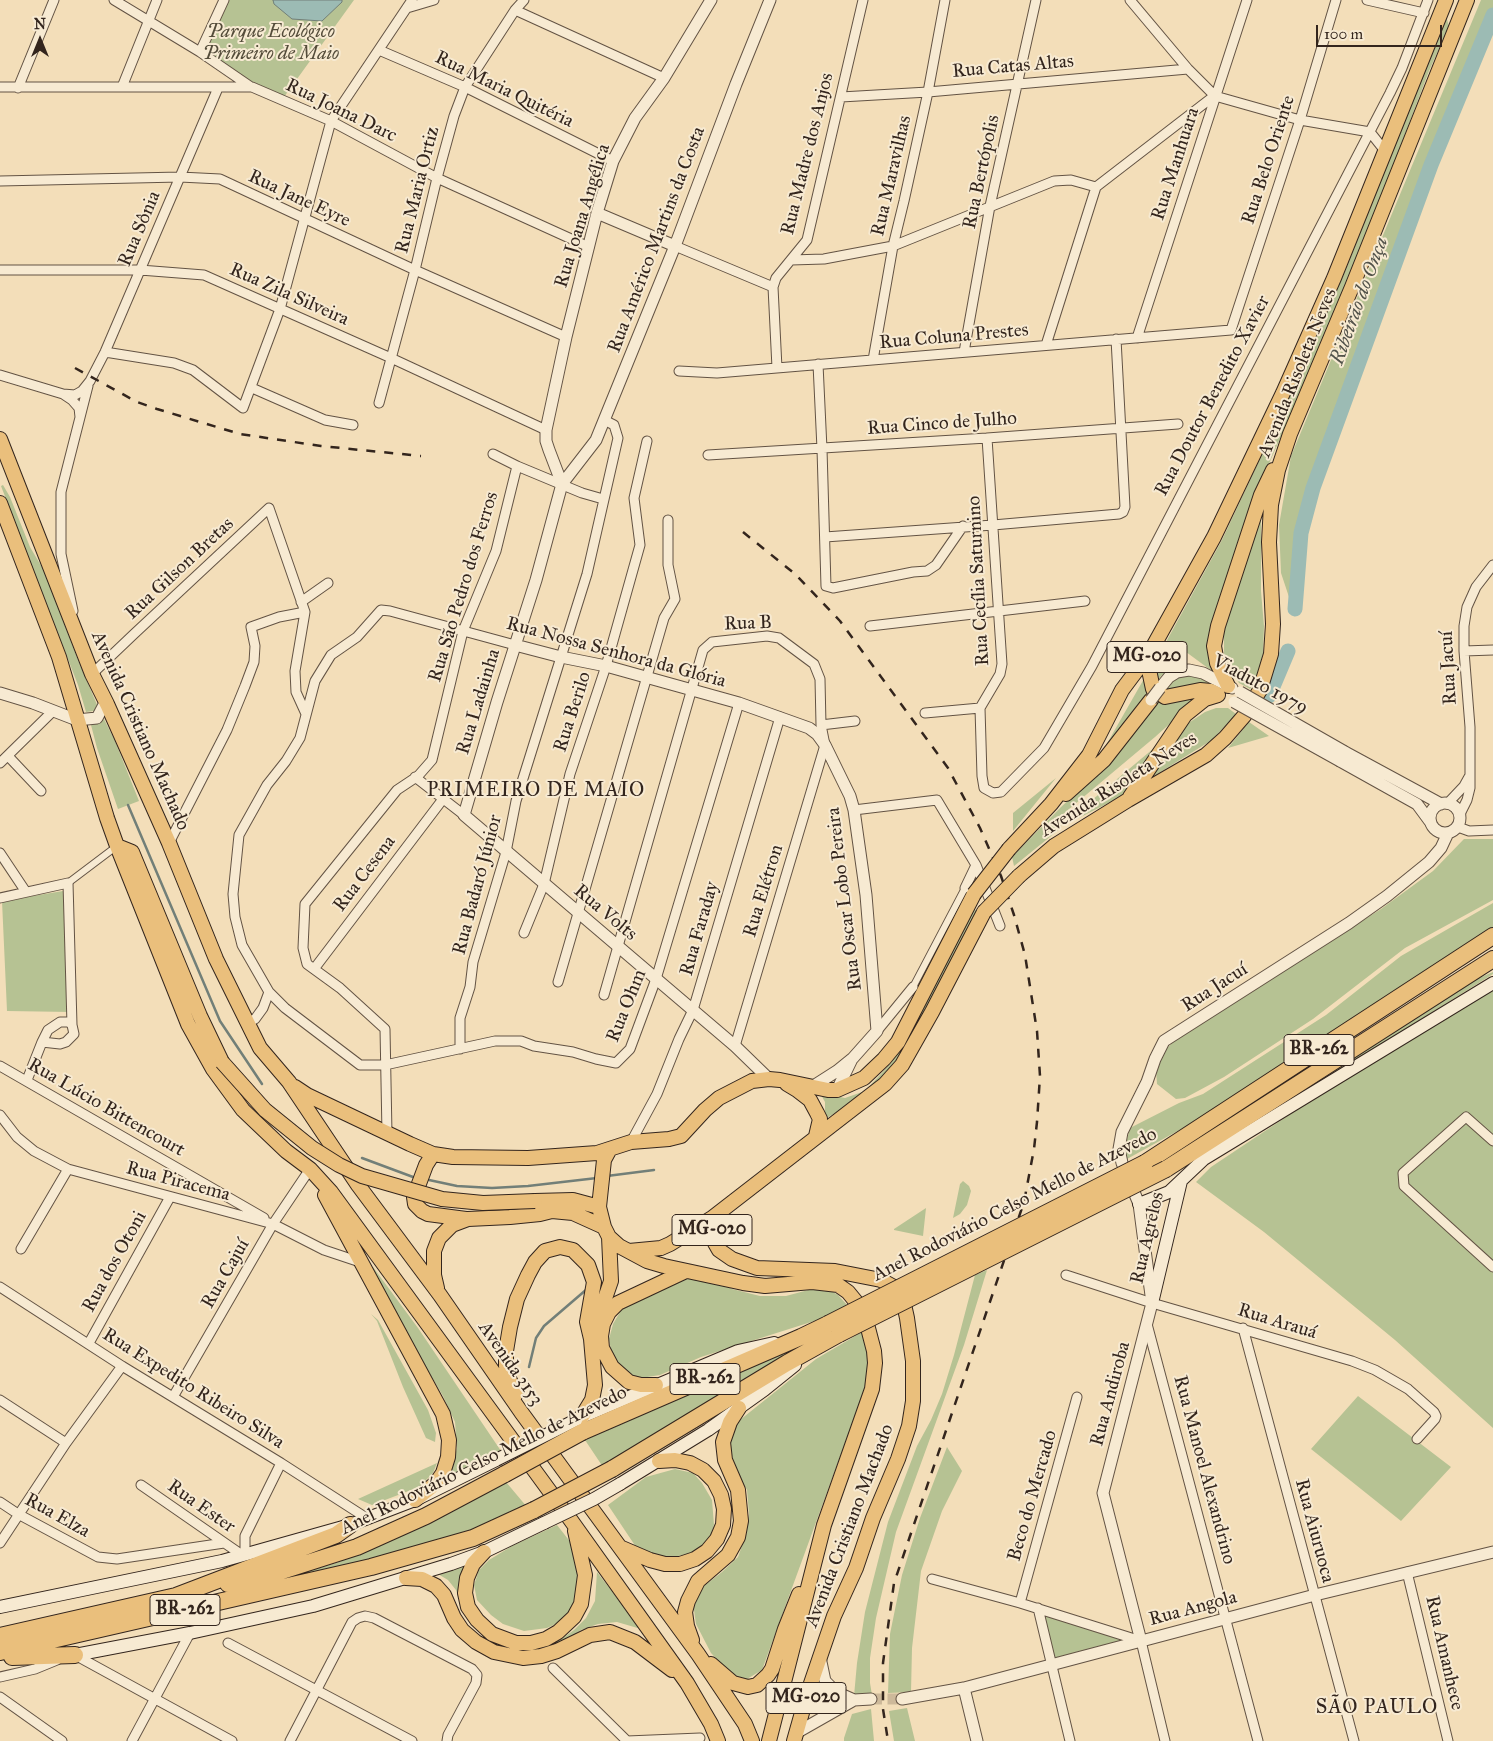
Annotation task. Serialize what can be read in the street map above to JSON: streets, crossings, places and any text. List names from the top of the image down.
{
  "streets": {
    "highway": [
      "Avenida Risoleta Neves",
      "MG-020",
      "Avenida Cristiano Machado",
      "BR-262",
      "Anel Rodoviário Celso Mello de Azevedo",
      "Avenida 3153"
    ],
    "main road": ["Rua Agrelos"],
    "street": [
      "Rua Catas Altas",
      "Rua Maria Quitéria",
      "Rua Joana Darc",
      "Rua Madre dos Anjos",
      "Rua Belo Oriente",
      "Rua Manhuara",
      "Rua Bertópolis",
      "Rua Maravilhas",
      "Rua Maria Ortiz",
      "Rua Jane Eyre",
      "Rua Joana Angélica",
      "Rua Sônia",
      "Rua Américo Martins da Costa",
      "Rua Zila Silveira",
      "Rua Coluna Prestes",
      "Rua Doutor Benedito Xavier",
      "Rua Cinco de Julho",
      "Rua Gilson Bretas",
      "Rua Cecília Saturnino",
      "Rua São Pedro dos Ferros",
      "Rua B",
      "Rua Nossa Senhora da Glória",
      "Rua Jacuí",
      "Viaduto 1979",
      "Rua Ladainha",
      "Rua Berilo",
      "Rua Cesena",
      "Rua Badaró Júnior",
      "Rua Elétron",
      "Rua Oscar Lobo Pereira",
      "Rua Volts",
      "Rua Faraday",
      "Rua Ohm",
      "Rua Lúcio Bittencourt",
      "Rua Piracema",
      "Rua dos Otoni",
      "Rua Cajuí",
      "Rua Arauá",
      "Rua Expedito Ribeiro Silva",
      "Rua Andiroba",
      "Rua Manoel Alexandrino",
      "Beco do Mercado",
      "Rua Ester",
      "Rua Elza",
      "Rua Aiuruoca",
      "Rua Angola",
      "Rua Amanhece"
    ]
  },
  "crossings": [
    ["Rua Catas Altas", "Rua Madre dos Anjos"],
    ["Rua Catas Altas", "Rua Bertópolis"],
    ["Rua Catas Altas", "Rua Maravilhas"],
    ["Rua Maria Quitéria", "Rua Maria Ortiz"],
    ["Rua Maria Quitéria", "Rua Joana Angélica"],
    ["Rua Joana Darc", "Rua Maria Ortiz"],
    ["Rua Joana Darc", "Rua Joana Angélica"],
    ["Rua Joana Darc", "Rua Sônia"],
    ["Rua Belo Oriente", "Rua Coluna Prestes"],
    ["Rua Manhuara", "Rua Coluna Prestes"],
    ["Rua Bertópolis", "Rua Coluna Prestes"],
    ["Rua Maravilhas", "Rua Coluna Prestes"],
    ["Rua Maria Ortiz", "Rua Jane Eyre"],
    ["Rua Maria Ortiz", "Rua Zila Silveira"],
    ["Rua Jane Eyre", "Rua Joana Angélica"],
    ["Rua Jane Eyre", "Rua Sônia"],
    ["Rua Joana Angélica", "Rua Américo Martins da Costa"],
    ["Rua Joana Angélica", "Rua Zila Silveira"],
    ["Rua Joana Angélica", "Rua Ladainha"],
    ["Rua Sônia", "Rua Zila Silveira"],
    ["Rua Sônia", "Avenida Cristiano Machado"],
    ["Rua Américo Martins da Costa", "Rua Ladainha"],
    ["Rua Américo Martins da Costa", "Rua Badaró Júnior"],
    ["Avenida Risoleta Neves", "MG-020"],
    ["Rua Doutor Benedito Xavier", "Rua Cecília Saturnino"],
    ["Rua Cinco de Julho", "Rua Cecília Saturnino"],
    ["Rua Gilson Bretas", "Avenida Cristiano Machado"],
    ["Rua São Pedro dos Ferros", "Rua Nossa Senhora da Glória"],
    ["Rua São Pedro dos Ferros", "Rua Cesena"],
    ["Rua São Pedro dos Ferros", "Rua Volts"],
    ["Rua B", "Rua Nossa Senhora da Glória"],
    ["Rua B", "Rua Oscar Lobo Pereira"],
    ["Rua B", "Rua Volts"],
    ["Rua Nossa Senhora da Glória", "Rua Ladainha"],
    ["Rua Nossa Senhora da Glória", "Rua Berilo"],
    ["Rua Nossa Senhora da Glória", "Rua Badaró Júnior"],
    ["Rua Nossa Senhora da Glória", "Rua Elétron"],
    ["Rua Nossa Senhora da Glória", "Rua Oscar Lobo Pereira"],
    ["Rua Nossa Senhora da Glória", "Rua Faraday"],
    ["Rua Nossa Senhora da Glória", "Rua Ohm"],
    ["MG-020", "Avenida Cristiano Machado"],
    ["Rua Ladainha", "Rua Volts"],
    ["Rua Berilo", "Rua Volts"],
    ["Avenida Cristiano Machado", "Avenida 3153"],
    ["Rua Cesena", "Rua Volts"],
    ["Rua Badaró Júnior", "Rua Volts"],
    ["Rua Badaró Júnior", "Rua Ohm"],
    ["Rua Elétron", "Rua Oscar Lobo Pereira"],
    ["Rua Elétron", "Rua Volts"],
    ["Rua Volts", "Rua Faraday"],
    ["Rua Volts", "Rua Ohm"],
    ["BR-262", "Anel Rodoviário Celso Mello de Azevedo"],
    ["Rua Lúcio Bittencourt", "Rua Piracema"],
    ["Rua Lúcio Bittencourt", "Rua Cajuí"],
    ["Rua Piracema", "Rua dos Otoni"],
    ["Rua Piracema", "Rua Cajuí"],
    ["Anel Rodoviário Celso Mello de Azevedo", "Rua Expedito Ribeiro Silva"],
    ["Anel Rodoviário Celso Mello de Azevedo", "Rua Ester"],
    ["Rua Agrelos", "Rua Arauá"],
    ["Rua Agrelos", "Rua Andiroba"],
    ["Rua dos Otoni", "Rua Expedito Ribeiro Silva"],
    ["Rua Cajuí", "Rua Expedito Ribeiro Silva"],
    ["Rua Arauá", "Rua Andiroba"],
    ["Rua Arauá", "Rua Aiuruoca"],
    ["Rua Andiroba", "Rua Manoel Alexandrino"],
    ["Rua Andiroba", "Rua Angola"],
    ["Rua Manoel Alexandrino", "Rua Angola"],
    ["Rua Ester", "Rua Elza"],
    ["Rua Aiuruoca", "Rua Angola"],
    ["Rua Angola", "Rua Amanhece"]
  ],
  "districts": ["PRIMEIRO DE MAIO", "SÃO PAULO"],
  "water": ["Ribeirão do Onça"],
  "parks": ["Parque Ecológico Primeiro de Maio"],
  "scale_bar": "100 m",
  "north": "top"
}
